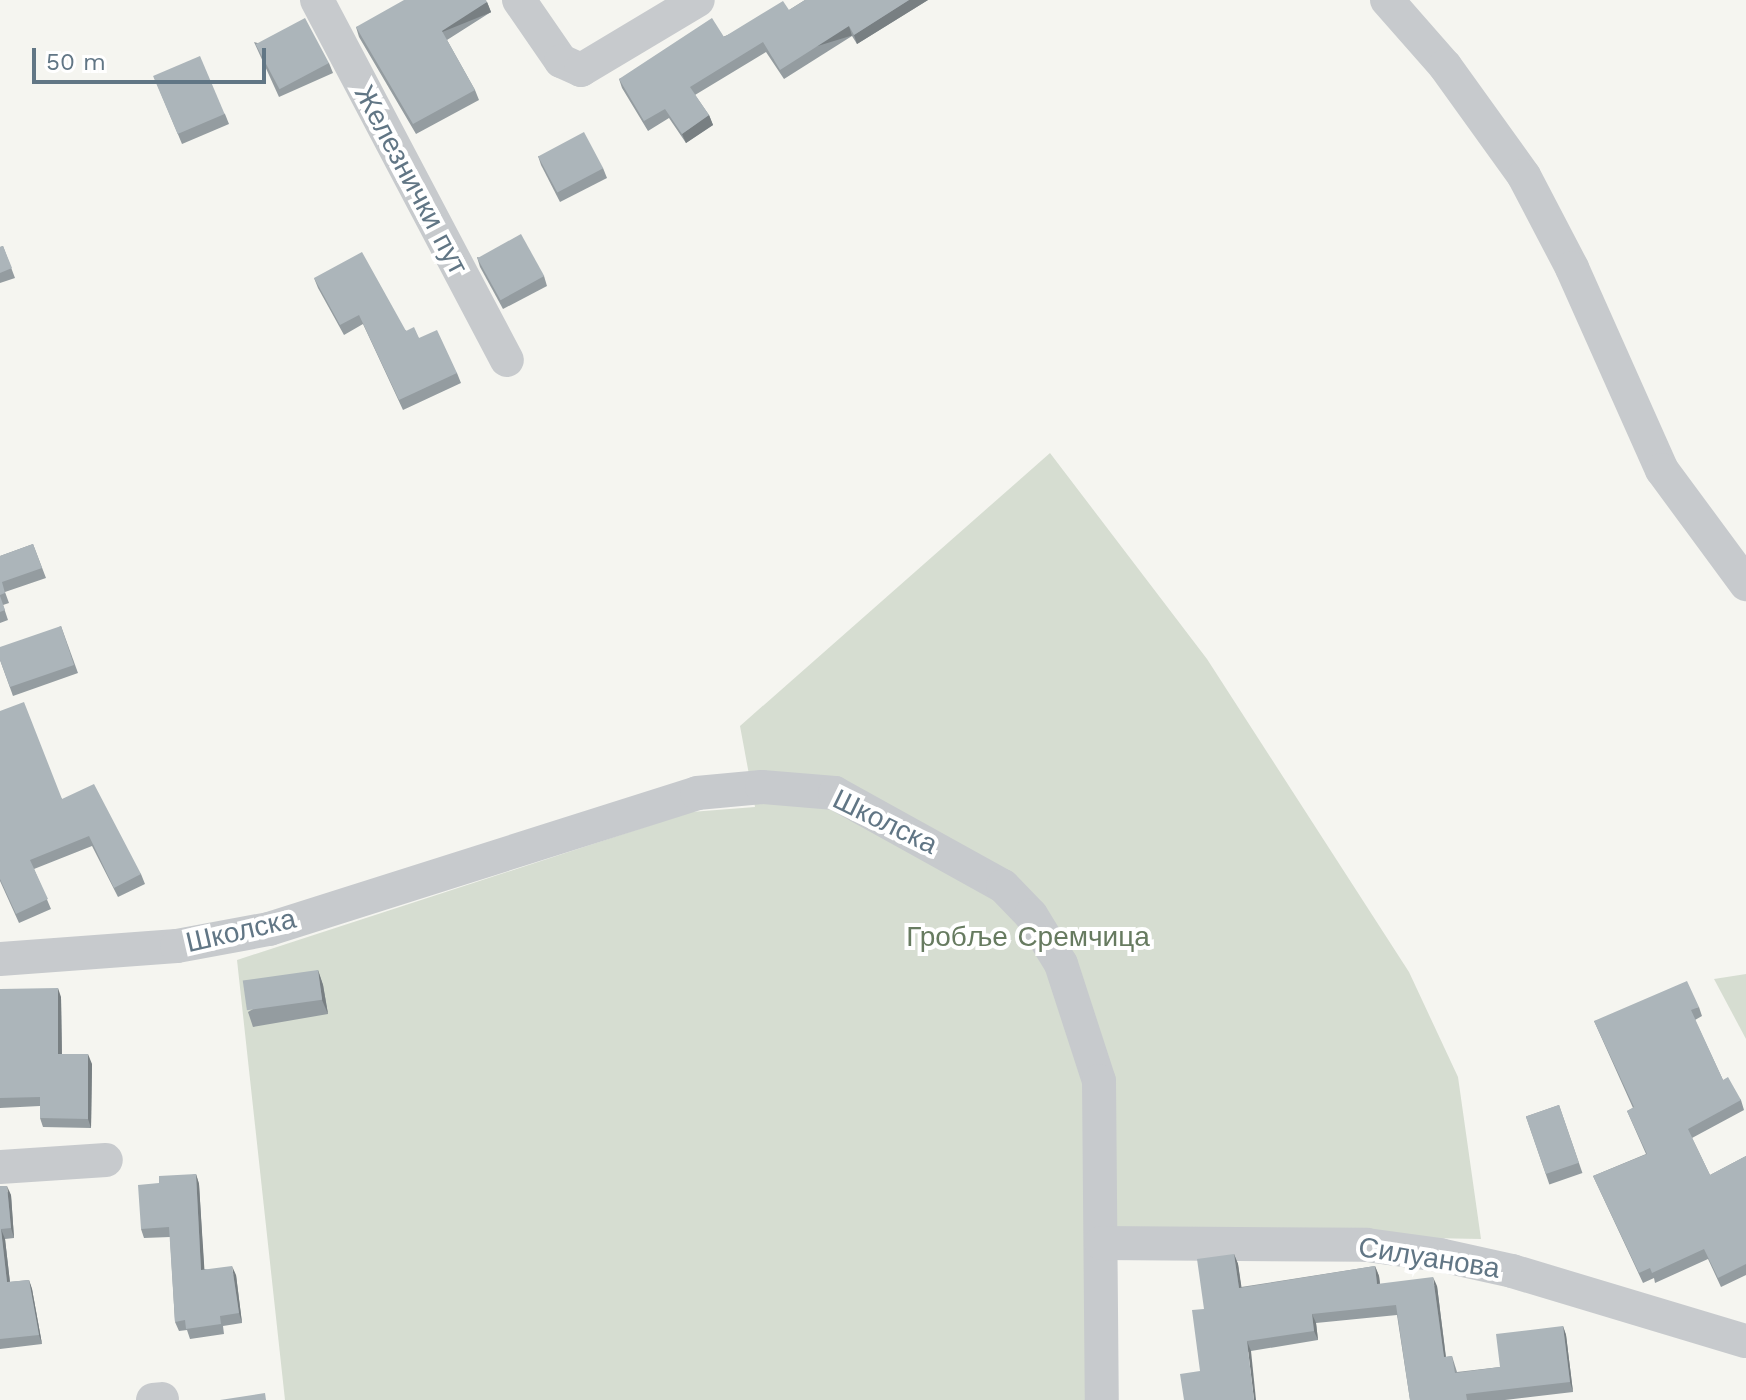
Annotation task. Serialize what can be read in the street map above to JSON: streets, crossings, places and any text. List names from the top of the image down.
{
  "streets": {
    "street": ["Железнички пут", "Школска", "Силуанова"]
  },
  "crossings": [
    ["Школска", "Силуанова"]
  ],
  "parks": ["Гробље Сремчица"],
  "scale_bar": "50 m"
}
